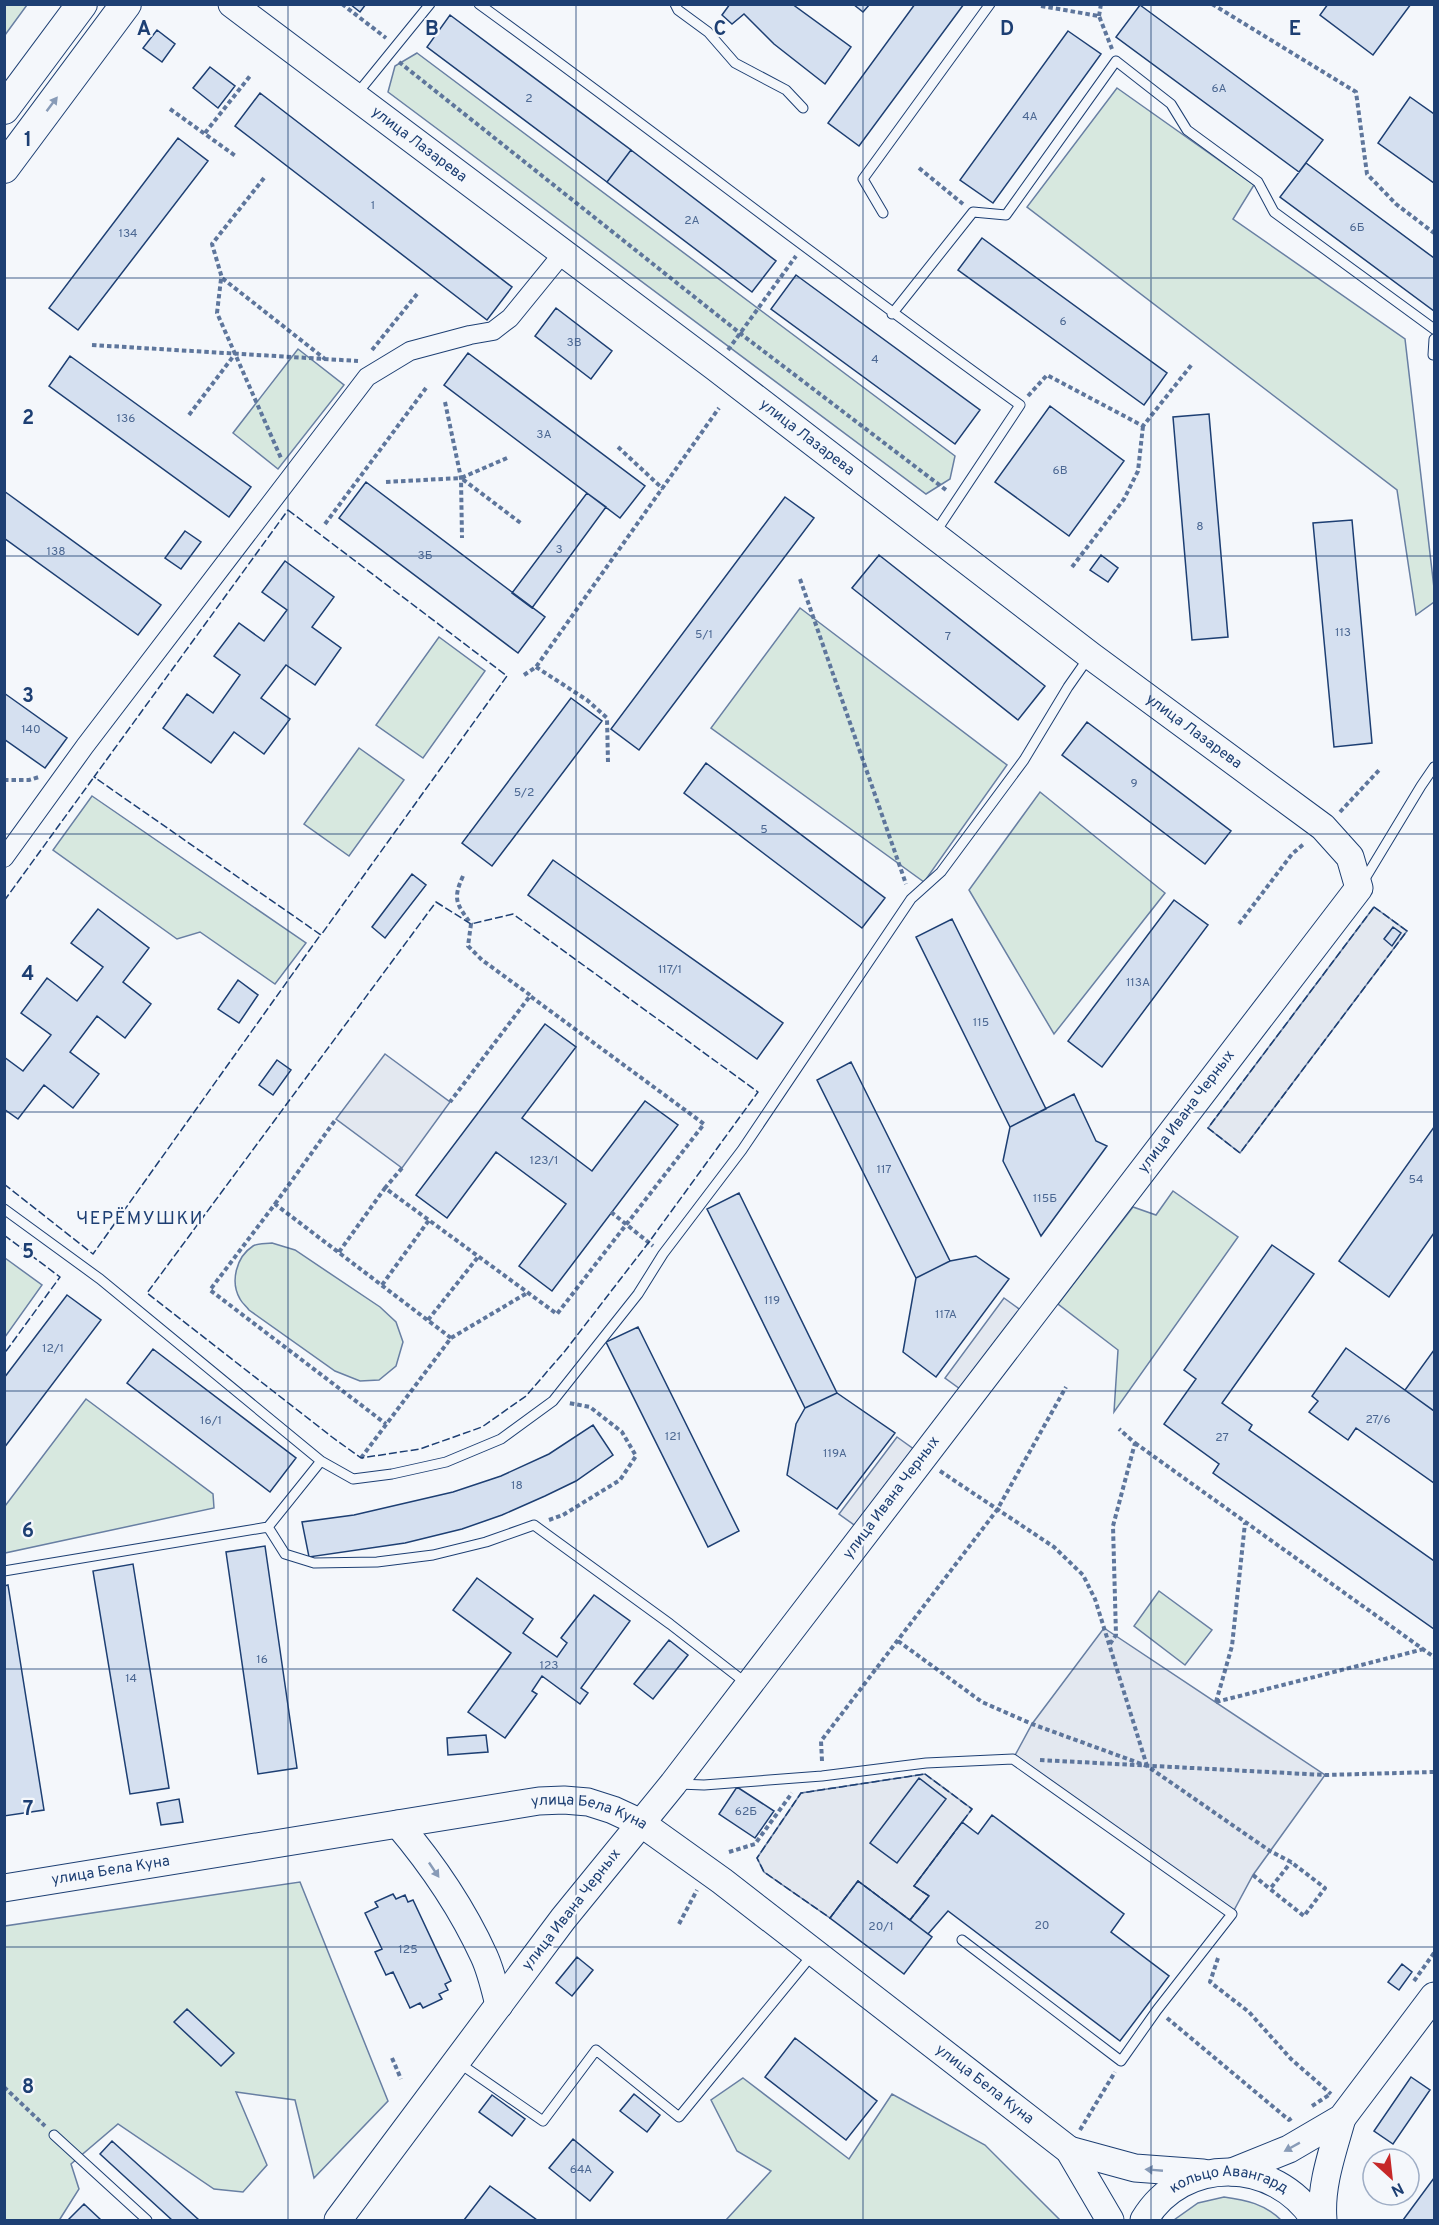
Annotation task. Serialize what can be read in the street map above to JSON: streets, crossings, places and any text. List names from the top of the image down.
{
  "streets": {
    "street": [
      "улица Лазарева",
      "улица Ивана Черных",
      "улица Бела Куна",
      "кольцо Авангард"
    ]
  },
  "crossings": [
    ["улица Лазарева", "улица Ивана Черных"],
    ["улица Ивана Черных", "улица Бела Куна"],
    ["улица Бела Куна", "кольцо Авангард"]
  ],
  "districts": ["ЧЕРЁМУШКИ"],
  "house_numbers": [
    "6А",
    "2",
    "4А",
    "1",
    "2А",
    "6Б",
    "134",
    "6",
    "3В",
    "4",
    "136",
    "3А",
    "6В",
    "8",
    "3",
    "138",
    "3Б",
    "113",
    "5/1",
    "7",
    "140",
    "9",
    "5/2",
    "5",
    "117/1",
    "113А",
    "115",
    "123/1",
    "117",
    "54",
    "115Б",
    "119",
    "117А",
    "12/1",
    "27/6",
    "16/1",
    "121",
    "27",
    "119А",
    "18",
    "16",
    "123",
    "14",
    "62Б",
    "20",
    "20/1",
    "125",
    "64А"
  ],
  "north": "bottom right",
  "grid": {
    "columns": [
      "A",
      "B",
      "C",
      "D",
      "E"
    ],
    "rows": [
      "1",
      "2",
      "3",
      "4",
      "5",
      "6",
      "7",
      "8"
    ]
  }
}
